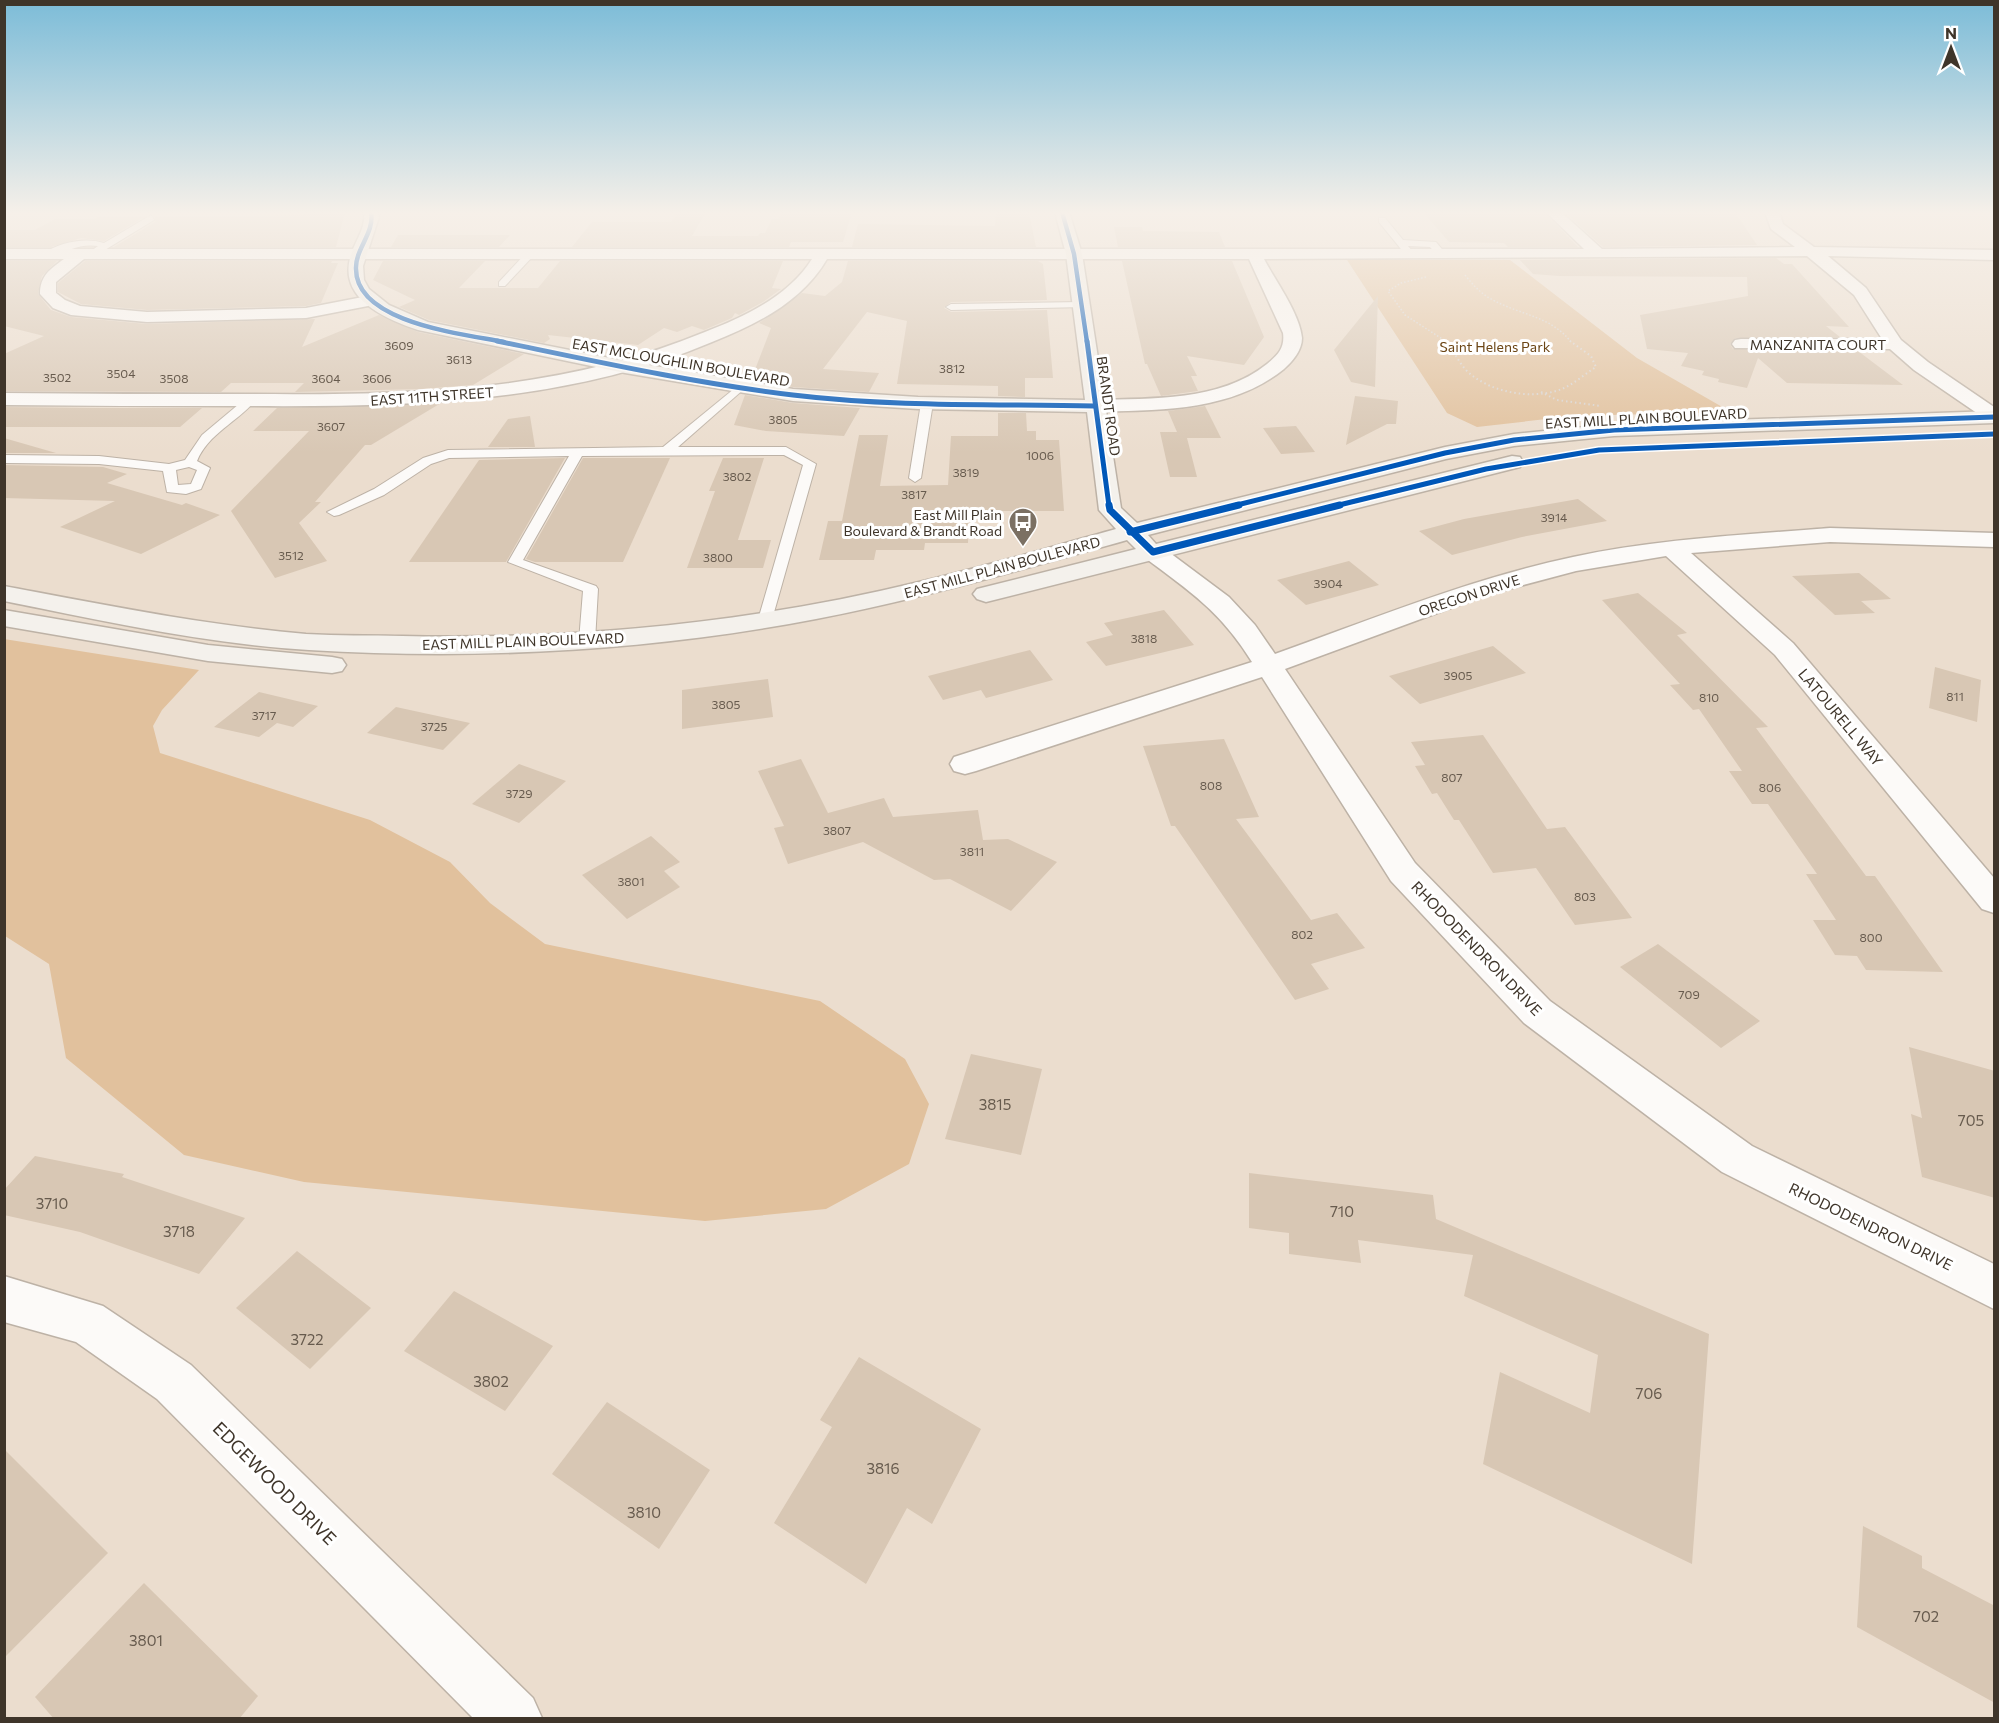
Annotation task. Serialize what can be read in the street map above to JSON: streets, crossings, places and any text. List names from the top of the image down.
{
  "streets": {
    "main road": ["EAST MCLOUGHLIN BOULEVARD", "BRANDT ROAD", "EAST MILL PLAIN BOULEVARD"],
    "street": [
      "MANZANITA COURT",
      "EAST 11TH STREET",
      "OREGON DRIVE",
      "LATOURELL WAY",
      "RHODODENDRON DRIVE",
      "EDGEWOOD DRIVE"
    ]
  },
  "crossings": [
    ["EAST MCLOUGHLIN BOULEVARD", "EAST 11TH STREET"],
    ["EAST MCLOUGHLIN BOULEVARD", "BRANDT ROAD"],
    ["BRANDT ROAD", "EAST MILL PLAIN BOULEVARD"],
    ["BRANDT ROAD", "RHODODENDRON DRIVE"],
    ["EAST MILL PLAIN BOULEVARD", "RHODODENDRON DRIVE"],
    ["OREGON DRIVE", "LATOURELL WAY"],
    ["OREGON DRIVE", "RHODODENDRON DRIVE"]
  ],
  "parks": ["Saint Helens Park"],
  "places": {
    "bus stop": ["East Mill Plain Boulevard & Brandt Road"]
  },
  "house_numbers": [
    "3609",
    "3613",
    "3812",
    "3504",
    "3502",
    "3508",
    "3604",
    "3606",
    "3805",
    "3607",
    "1006",
    "3819",
    "3802",
    "3817",
    "3914",
    "3512",
    "3800",
    "3904",
    "3818",
    "3905",
    "811",
    "810",
    "3805",
    "3717",
    "3725",
    "807",
    "808",
    "806",
    "3729",
    "3807",
    "3811",
    "3801",
    "803",
    "802",
    "800",
    "709",
    "3815",
    "705",
    "3710",
    "710",
    "3718",
    "3722",
    "3802",
    "706",
    "3816",
    "3810",
    "702",
    "3801"
  ],
  "north": "top"
}
